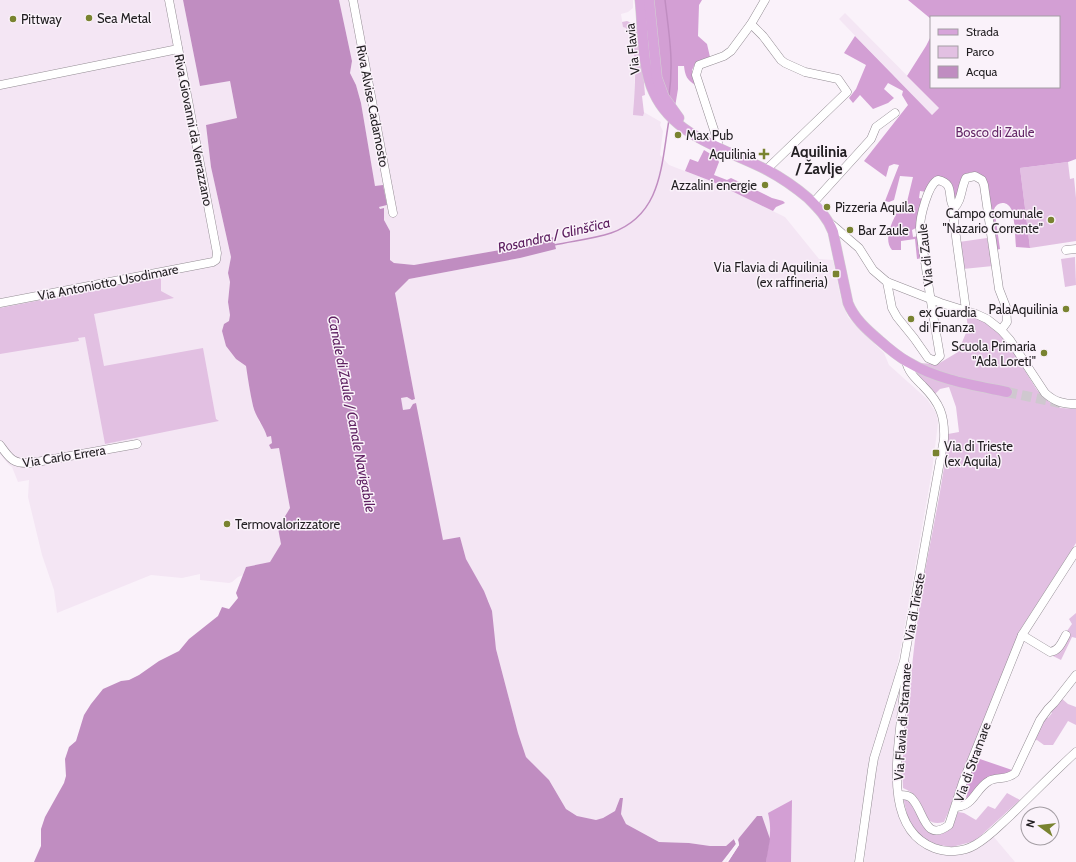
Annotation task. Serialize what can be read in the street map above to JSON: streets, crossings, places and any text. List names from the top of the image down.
{
  "streets": {
    "main road": ["Via Flavia"],
    "street": [
      "Riva Alvise Cadamosto",
      "Riva Giovanni da Verrazzano",
      "Via di Zaule",
      "Via Antoniotto Usodimare",
      "Via Carlo Errera",
      "Via di Trieste",
      "Via Flavia di Stramare",
      "Via di Stramare"
    ]
  },
  "crossings": [
    ["Riva Giovanni da Verrazzano", "Via Antoniotto Usodimare"],
    ["Via di Trieste", "Via Flavia di Stramare"],
    ["Via Flavia di Stramare", "Via di Stramare"]
  ],
  "districts": ["Aquilinia / Žavlje"],
  "water": ["Rosandra / Glinščica", "Canale di Zaule / Canale Navigabile"],
  "parks": ["Bosco di Zaule"],
  "places": {
    "other": [
      "Sea Metal",
      "Pittway",
      "Max Pub",
      "Azzalini energie",
      "Pizzeria Aquila",
      "Campo comunale \"Nazario Corrente\"",
      "Bar Zaule",
      "PalaAquilinia",
      "ex Guardia di Finanza",
      "Scuola Primaria \"Ada Loreti\"",
      "Termovalorizzatore"
    ],
    "health": ["Aquilinia"],
    "transit": ["Via Flavia di Aquilinia (ex raffineria)", "Via di Trieste (ex Aquila)"]
  },
  "legend": ["Strada", "Parco", "Acqua"],
  "north": "left"
}
